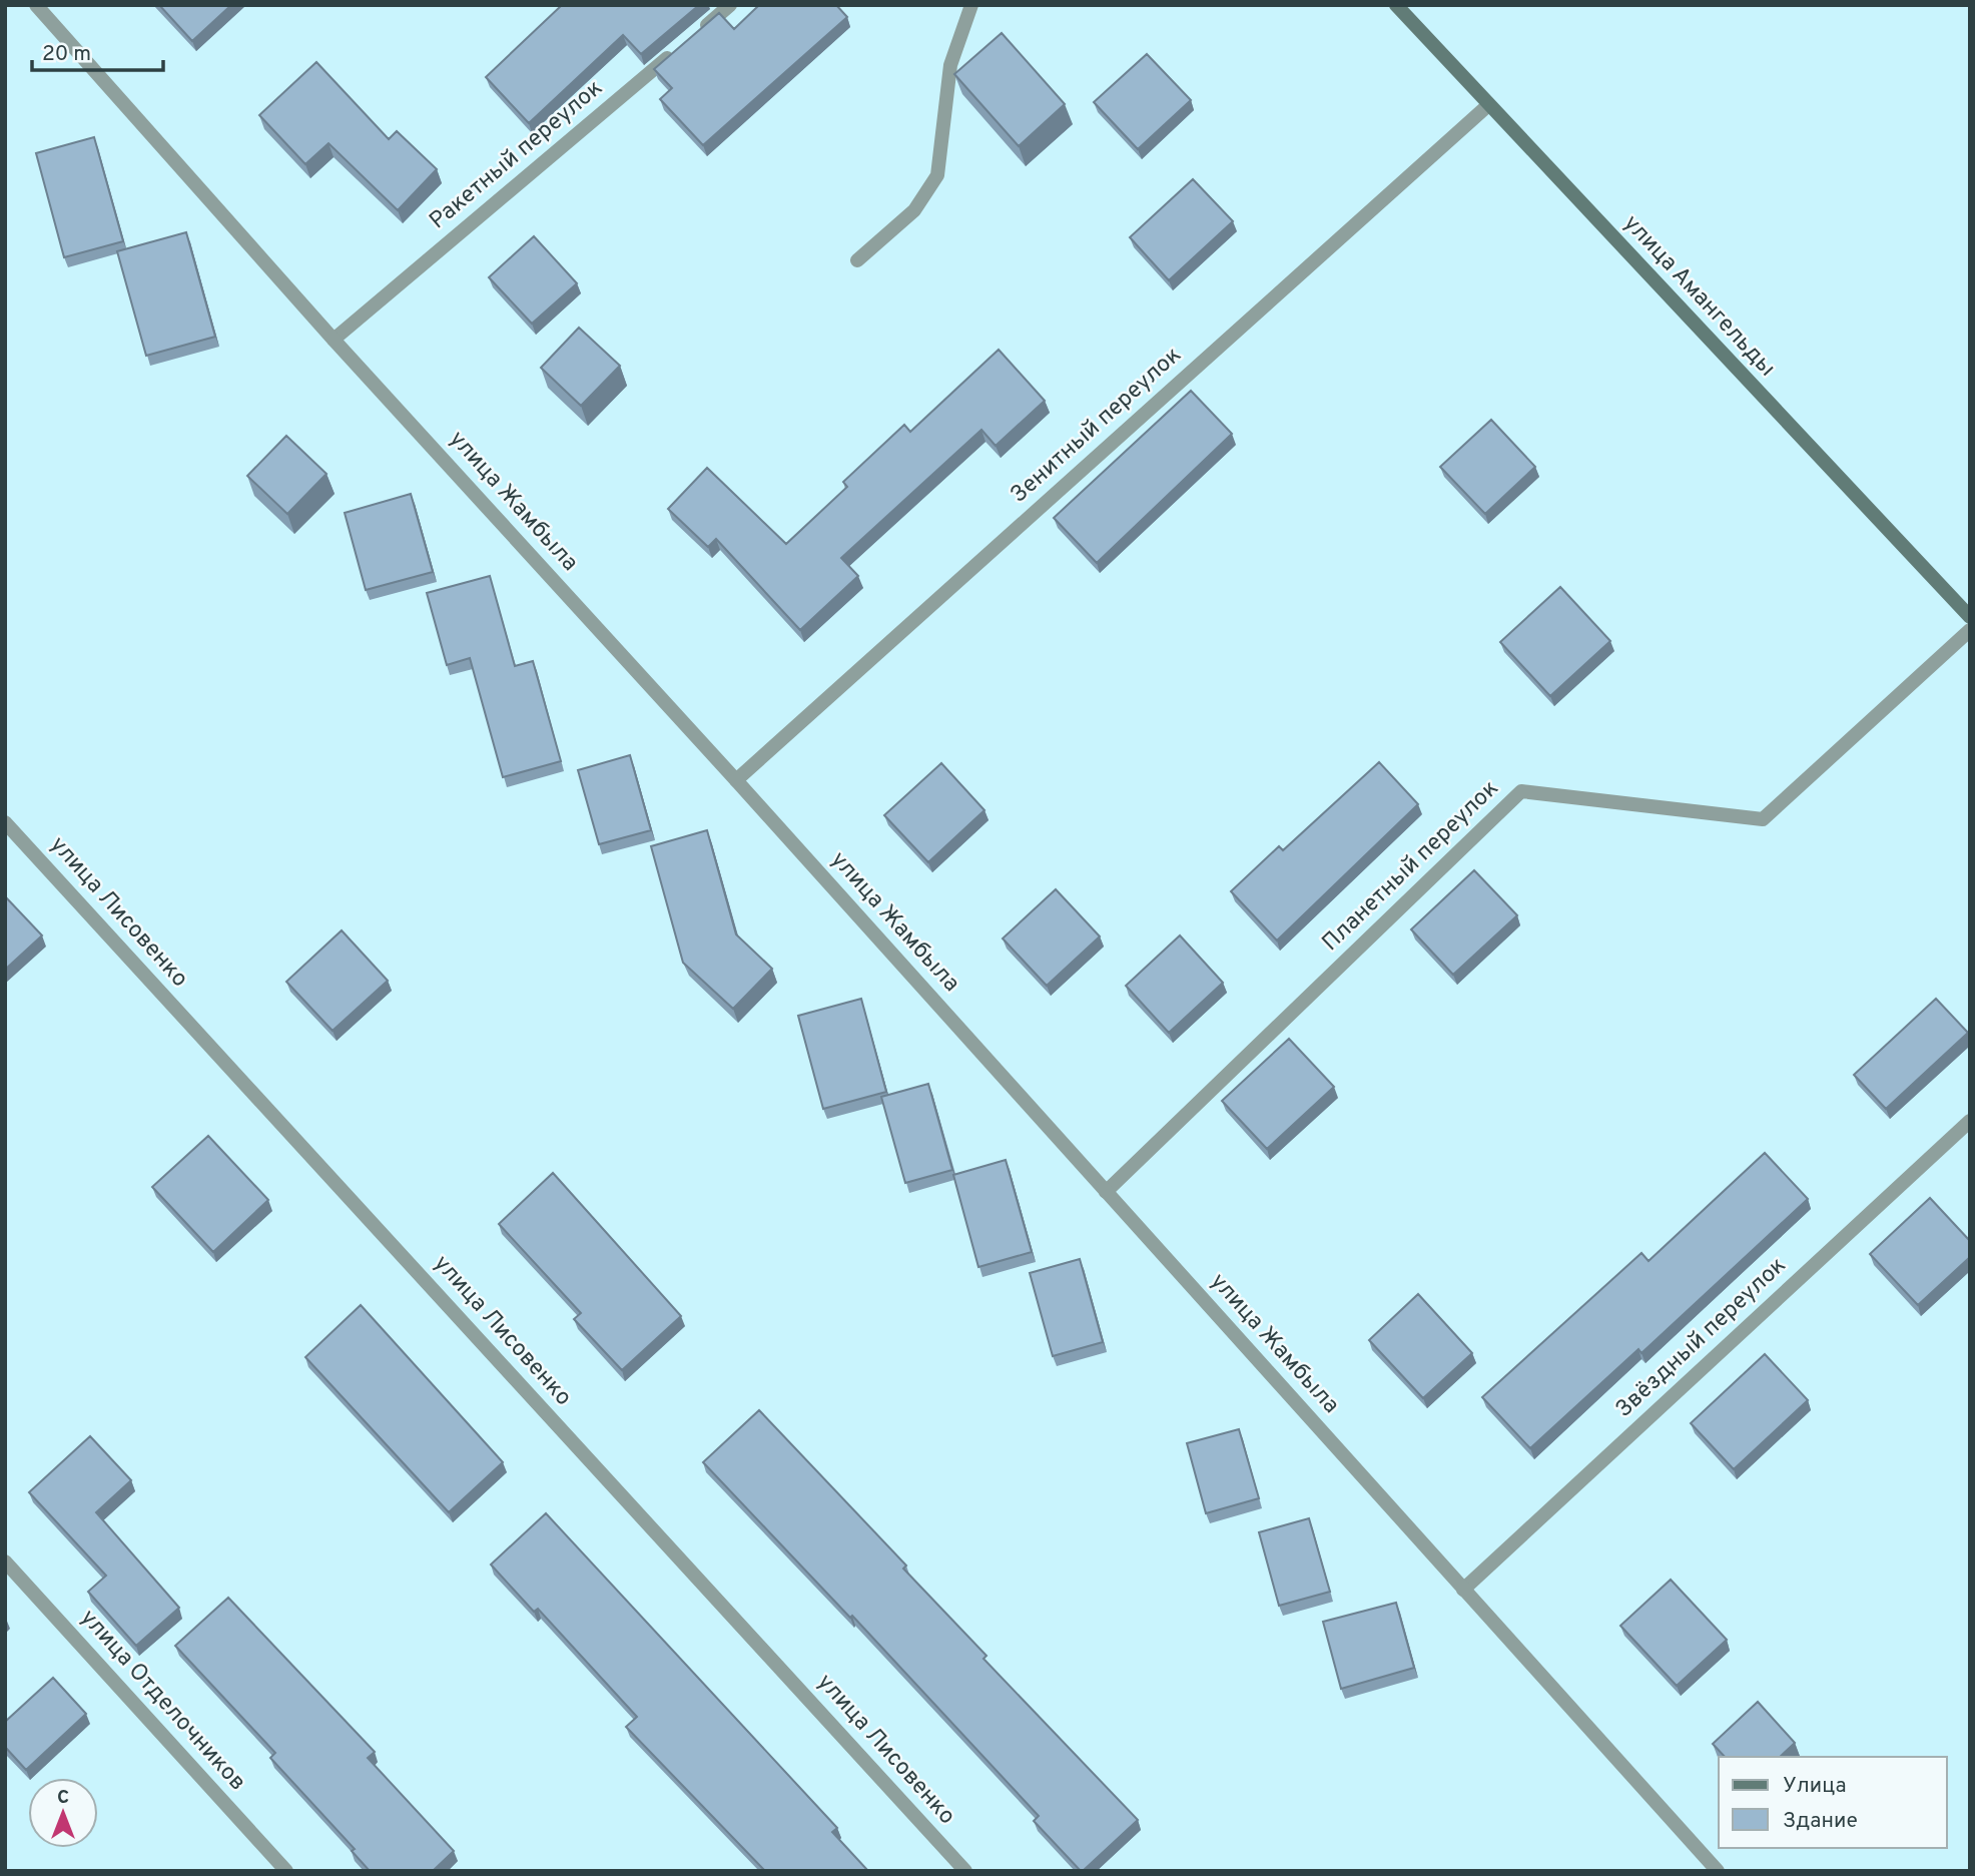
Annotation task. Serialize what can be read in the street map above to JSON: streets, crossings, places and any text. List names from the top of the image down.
{
  "streets": {
    "street": [
      "Ракетный переулок",
      "улица Амангельды",
      "Зенитный переулок",
      "улица Жамбыла",
      "Планетный переулок",
      "улица Лисовенко",
      "Звёздный переулок",
      "улица Отделочников"
    ]
  },
  "crossings": [
    ["Ракетный переулок", "улица Жамбыла"],
    ["улица Амангельды", "Зенитный переулок"],
    ["Зенитный переулок", "улица Жамбыла"],
    ["улица Жамбыла", "Планетный переулок"],
    ["улица Жамбыла", "Звёздный переулок"]
  ],
  "legend": ["Улица", "Здание"],
  "scale_bar": "20 m",
  "north": "top"
}
